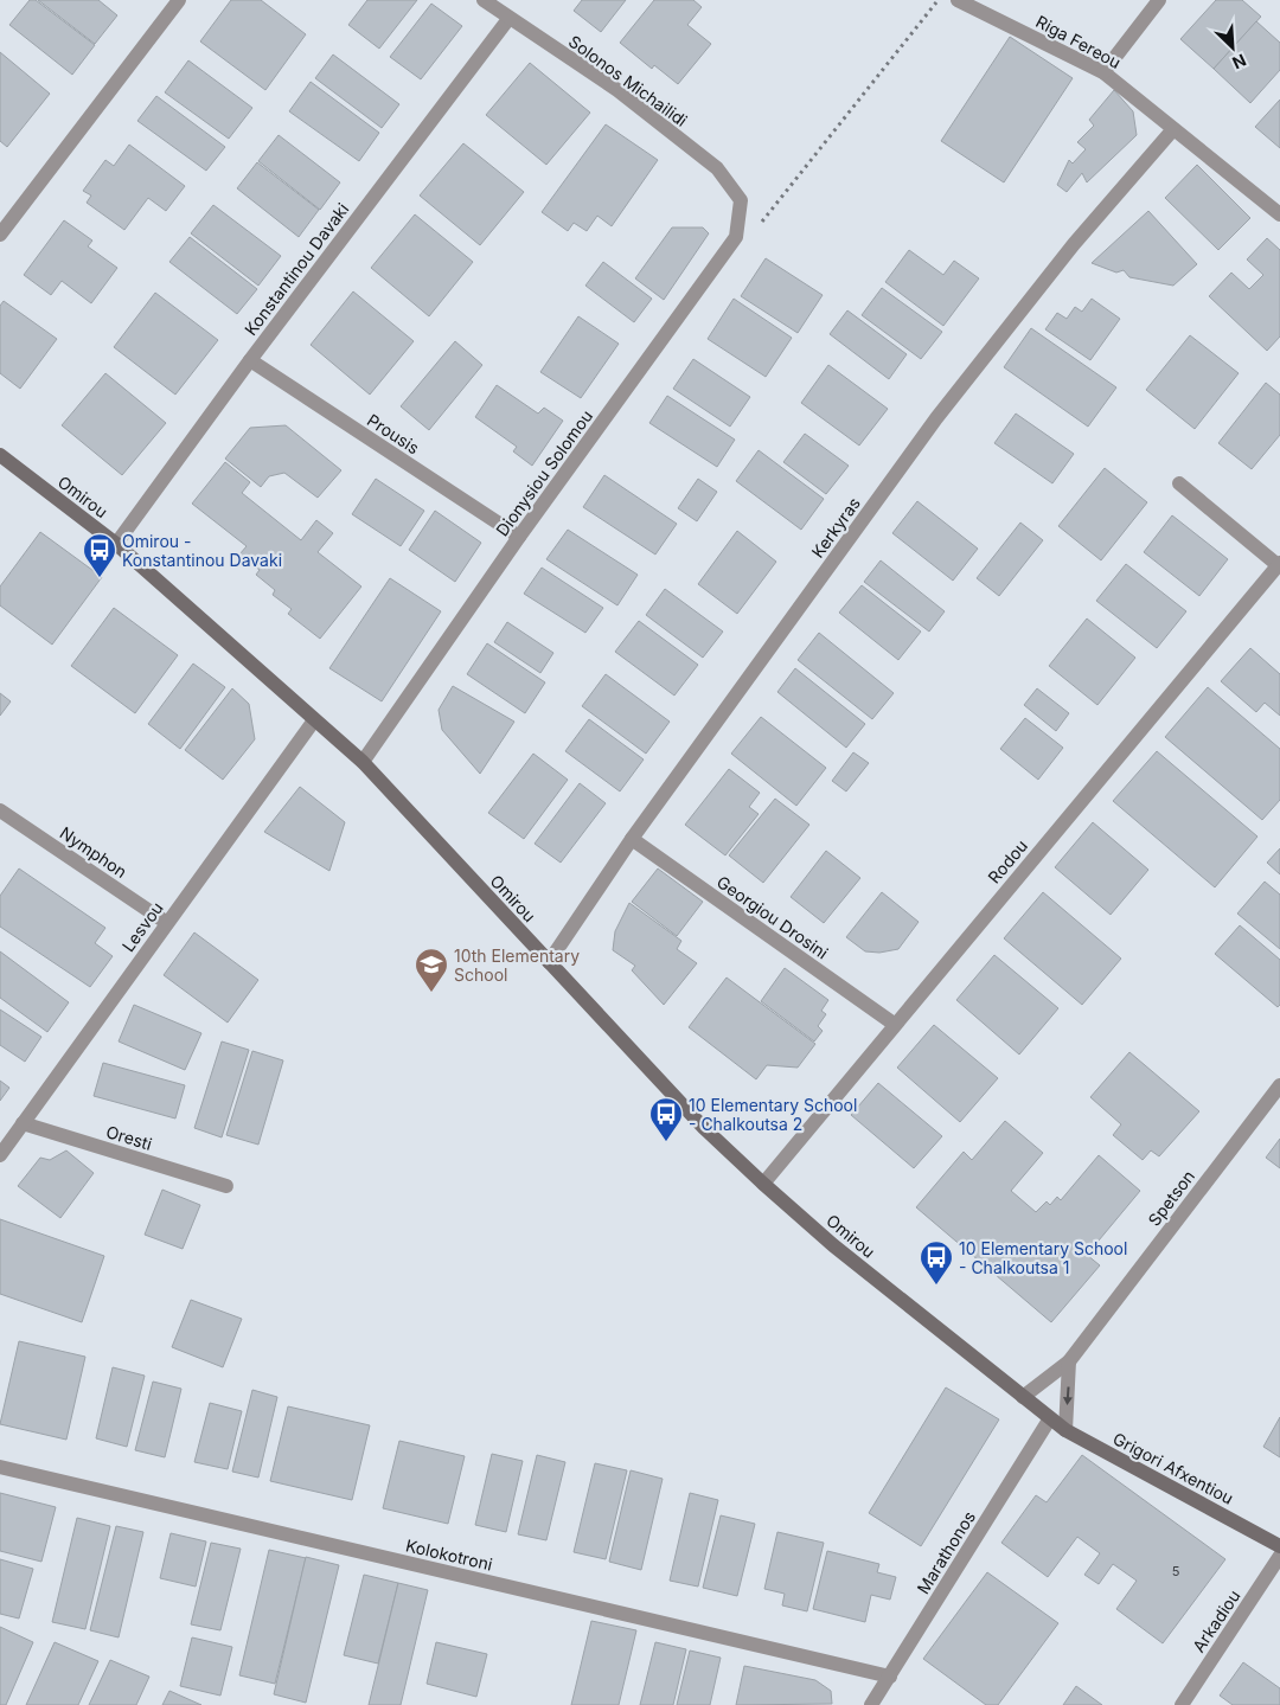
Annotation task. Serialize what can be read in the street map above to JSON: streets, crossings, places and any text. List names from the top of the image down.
{
  "streets": {
    "street": [
      "Riga Fereou",
      "Solonos Michailidi",
      "Konstantinou Davaki",
      "Prousis",
      "Dionysiou Solomou",
      "Omirou",
      "Kerkyras",
      "Nymphon",
      "Rodou",
      "Georgiou Drosini",
      "Lesvou",
      "Oresti",
      "Spetson",
      "Grigori Afxentiou",
      "Marathonos",
      "Kolokotroni",
      "Arkadiou"
    ]
  },
  "crossings": [
    ["Riga Fereou", "Kerkyras"],
    ["Solonos Michailidi", "Konstantinou Davaki"],
    ["Solonos Michailidi", "Dionysiou Solomou"],
    ["Konstantinou Davaki", "Prousis"],
    ["Konstantinou Davaki", "Omirou"],
    ["Prousis", "Dionysiou Solomou"],
    ["Dionysiou Solomou", "Omirou"],
    ["Omirou", "Kerkyras"],
    ["Omirou", "Rodou"],
    ["Omirou", "Lesvou"],
    ["Omirou", "Spetson"],
    ["Omirou", "Grigori Afxentiou"],
    ["Omirou", "Marathonos"],
    ["Kerkyras", "Georgiou Drosini"],
    ["Nymphon", "Lesvou"],
    ["Rodou", "Georgiou Drosini"],
    ["Lesvou", "Oresti"],
    ["Grigori Afxentiou", "Marathonos"],
    ["Marathonos", "Kolokotroni"]
  ],
  "places": {
    "bus stop": ["Omirou - Konstantinou Davaki", "10 Elementary School - Chalkoutsa 2", "10 Elementary School - Chalkoutsa 1"],
    "school or university": ["10th Elementary School"]
  },
  "house_numbers": ["5"],
  "north": "bottom right"
}
